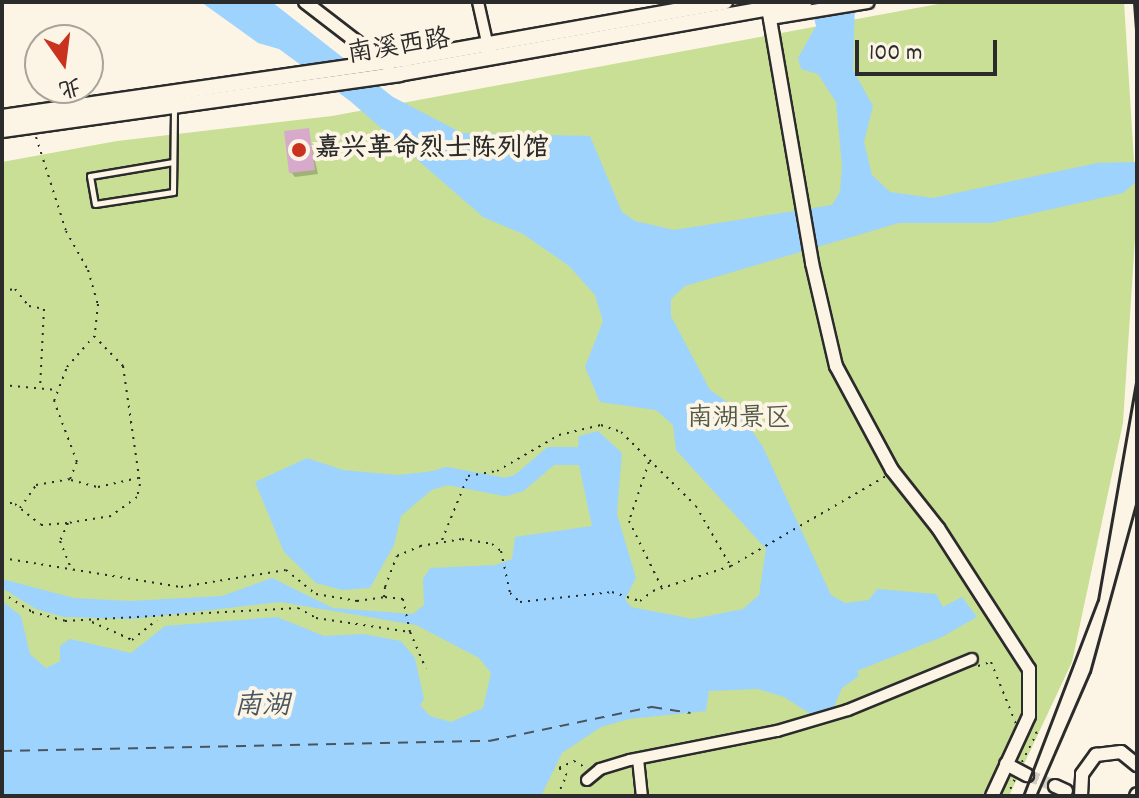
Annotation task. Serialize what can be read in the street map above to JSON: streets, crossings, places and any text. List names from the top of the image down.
{
  "streets": {
    "main road": ["南溪西路"]
  },
  "water": ["南湖"],
  "parks": ["南湖景区"],
  "places": ["嘉兴革命烈士陈列馆"],
  "scale_bar": "100 m",
  "north": "bottom"
}
